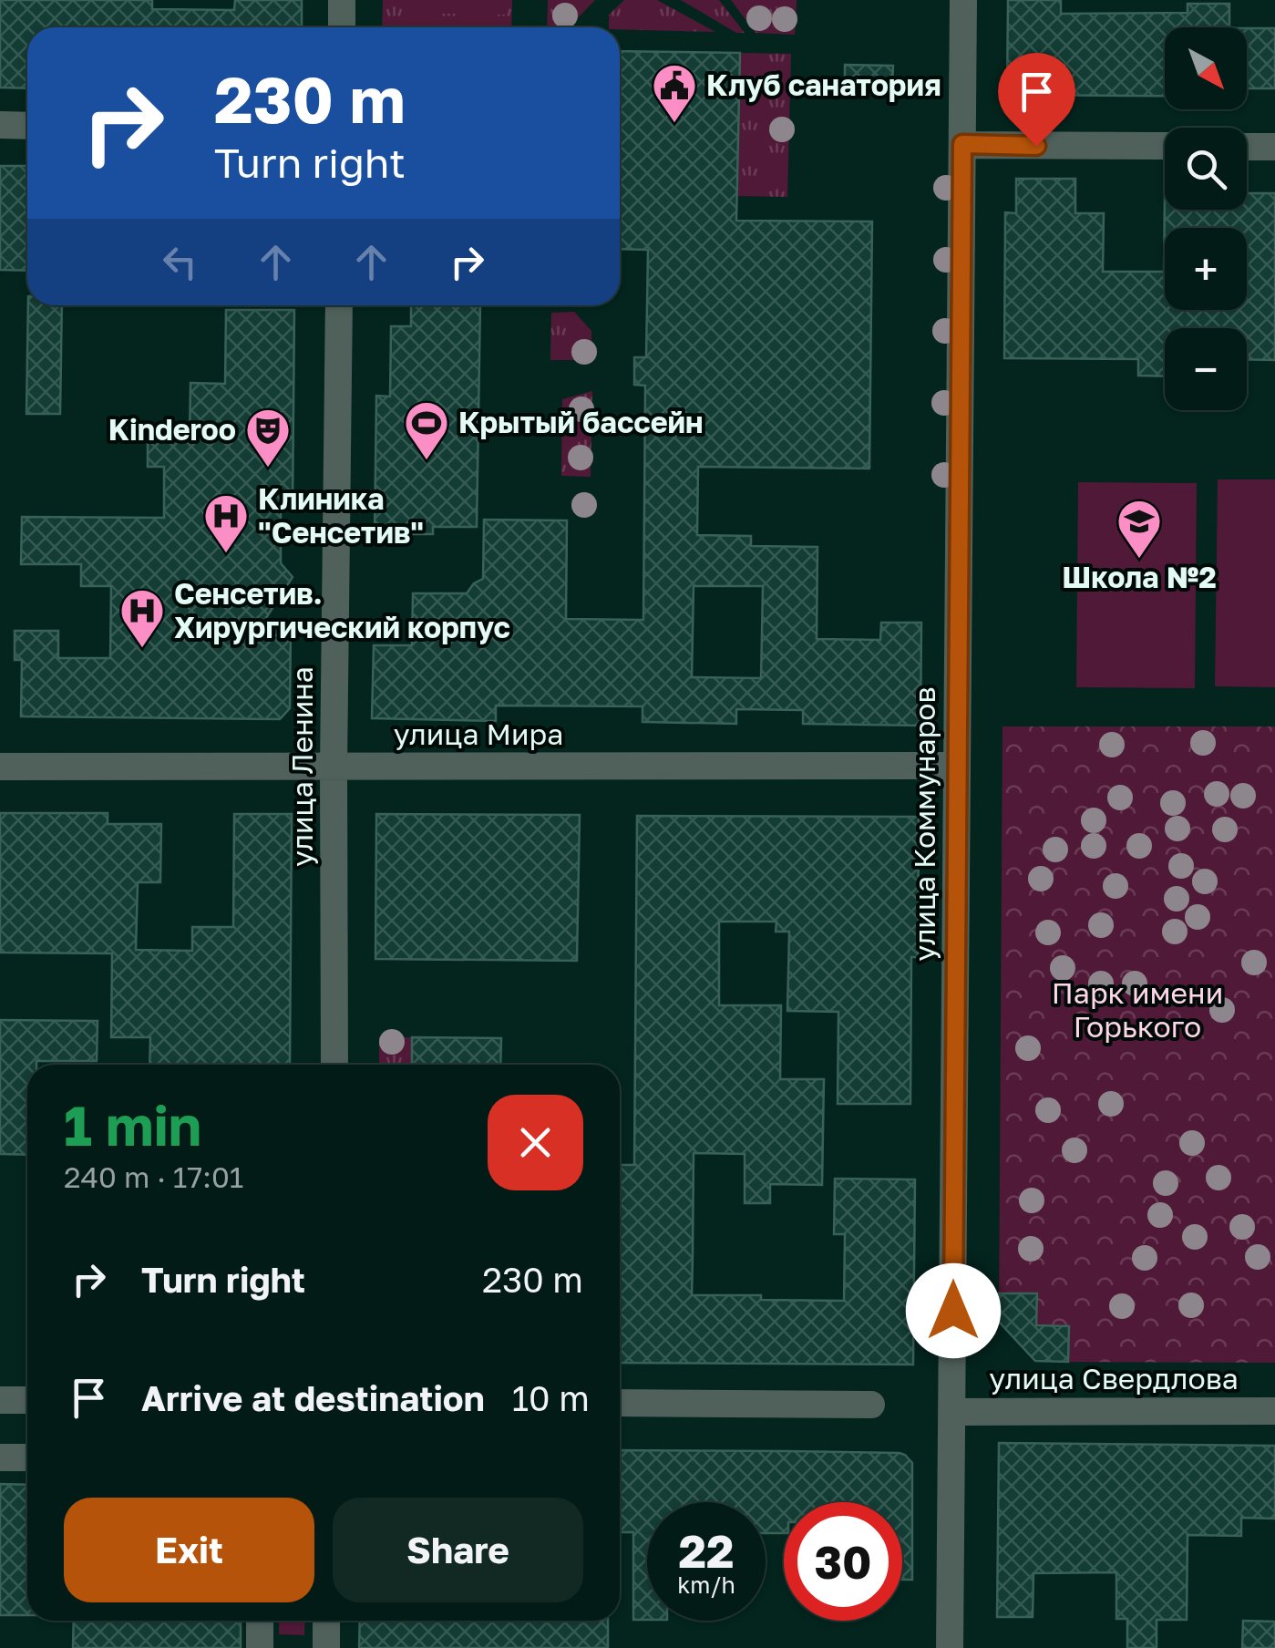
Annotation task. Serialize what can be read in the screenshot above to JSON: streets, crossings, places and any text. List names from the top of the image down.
{
  "streets": {
    "street": [
      "улица Мира",
      "улица Ленина",
      "улица Коммунаров",
      "улица Свердлова"
    ]
  },
  "crossings": [
    ["улица Мира", "улица Ленина"],
    ["улица Мира", "улица Коммунаров"],
    ["улица Коммунаров", "улица Свердлова"]
  ],
  "parks": ["Парк имени Горького"],
  "places": {
    "public building": ["Клуб санатория"],
    "sports": ["Крытый бассейн"],
    "theatre": ["Kinderoo"],
    "hospital": ["Клиника \"Сенсетив\"", "Сенсетив. Хирургический корпус"],
    "school or university": ["Школа №2"]
  },
  "north": "bottom right",
  "page": {
    "map_buttons": ["+", "−"],
    "turn": ["230 m", "Turn right"],
    "heading": ["1 min", "240 m · 17:01"],
    "list": [
      {
        "name": "Turn right",
        "value": "230 m"
      },
      {
        "name": "Arrive at destination",
        "value": "10 m"
      }
    ],
    "buttons": ["Exit", "Share"],
    "speed": "22 km/h",
    "limit": "30"
  }
}
